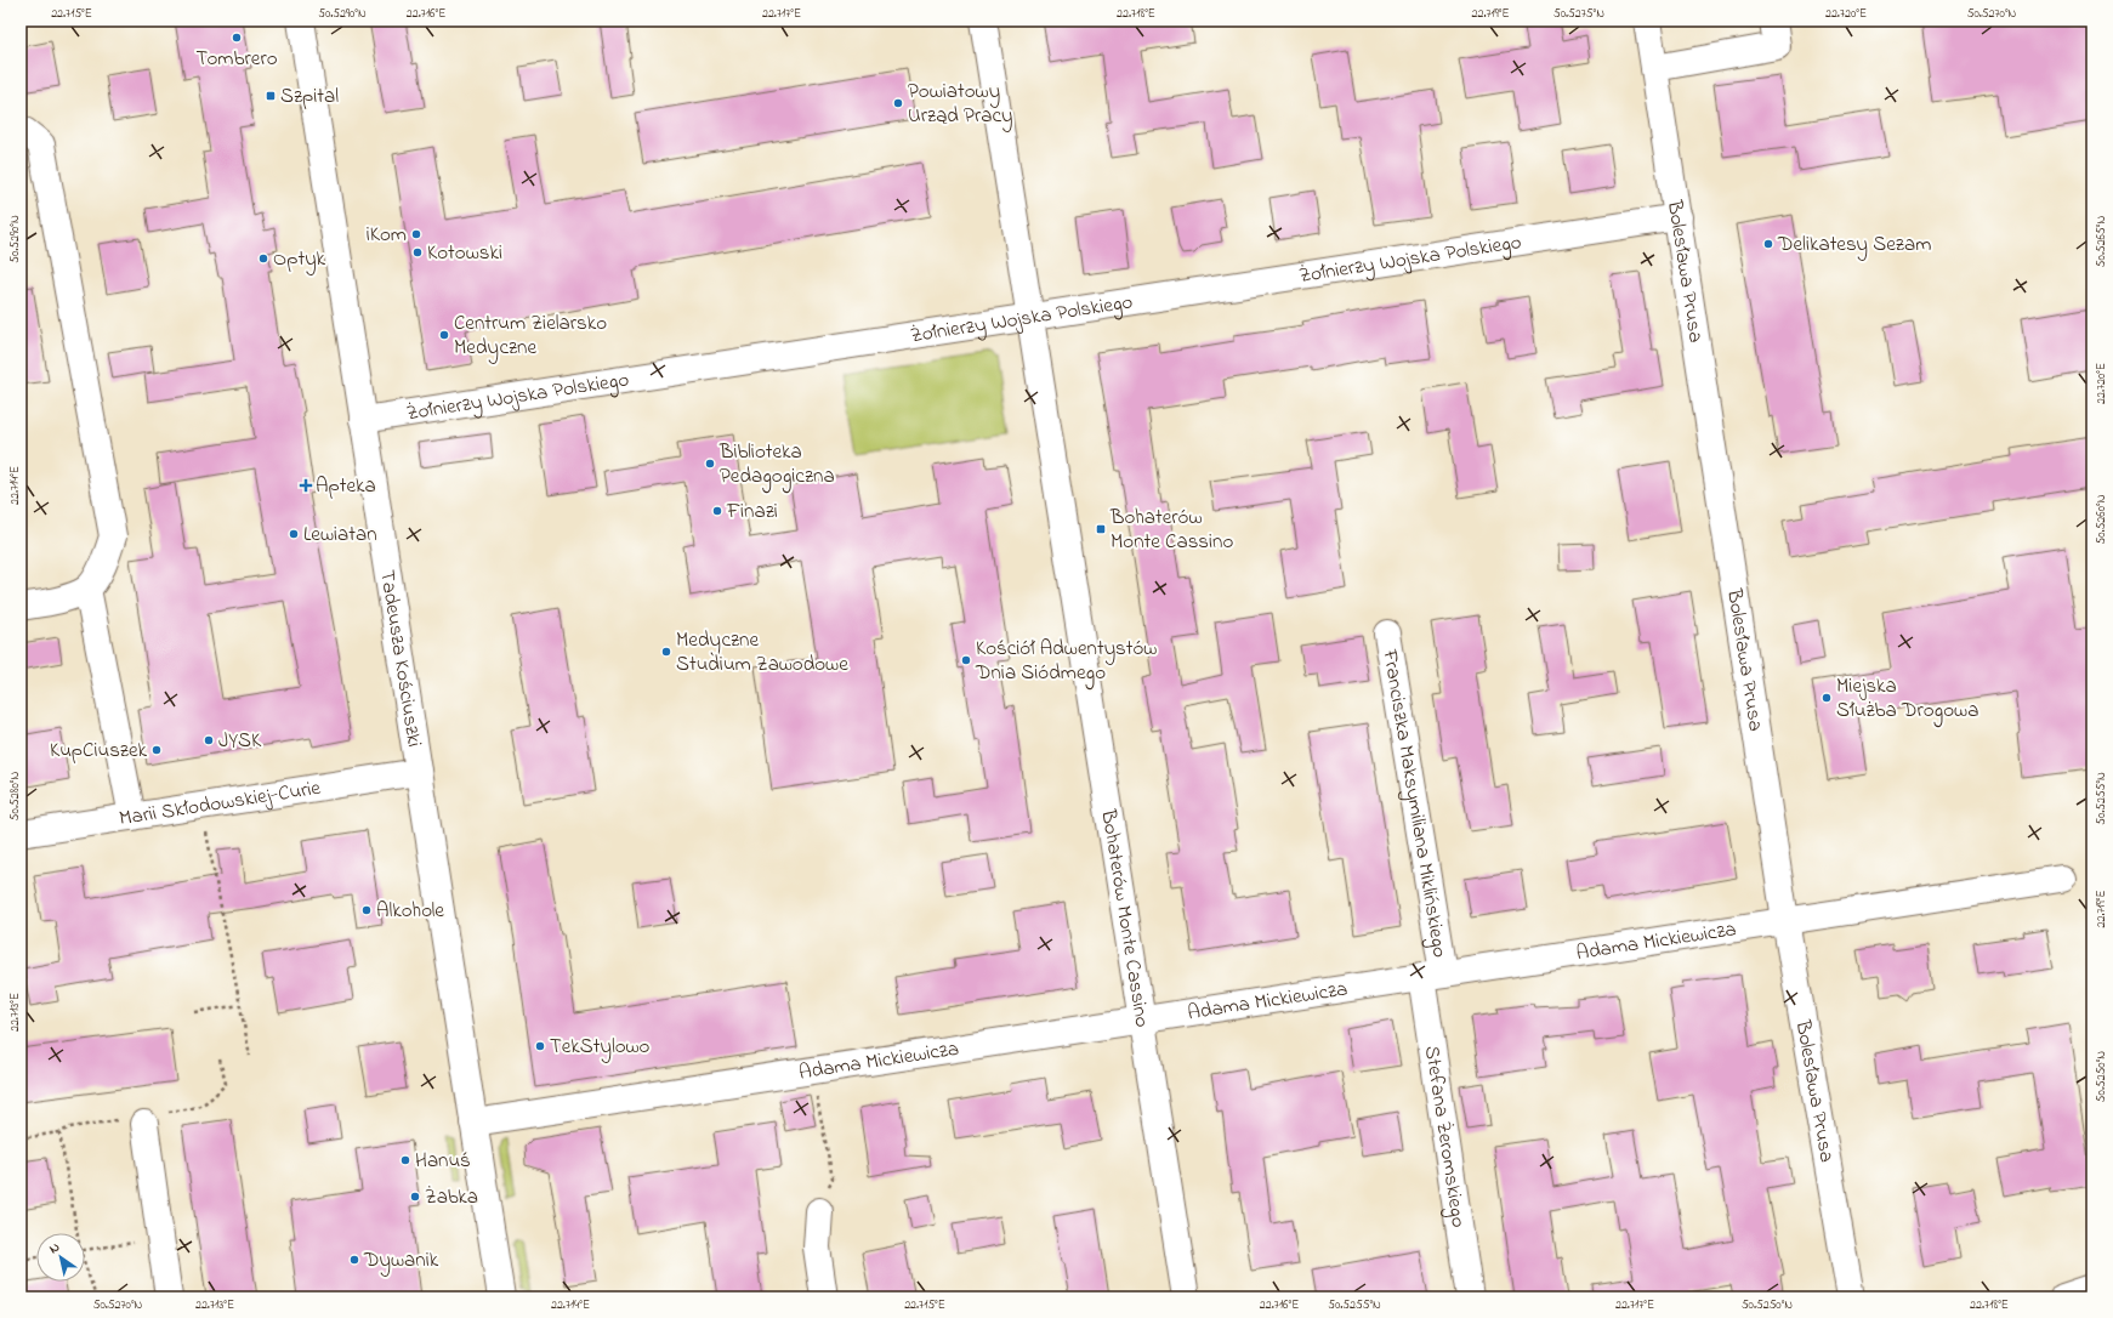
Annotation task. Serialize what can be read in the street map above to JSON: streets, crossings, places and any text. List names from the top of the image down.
{
  "streets": {
    "street": [
      "Żołnierzy Wojska Polskiego",
      "Bolesława Prusa",
      "Tadeusza Kościuszki",
      "Marii Skłodowskiej-Curie",
      "Franciszka Maksymiliana Miklińskiego",
      "Bohaterów Monte Cassino",
      "Adama Mickiewicza",
      "Stefana Żeromskiego"
    ]
  },
  "crossings": [
    ["Żołnierzy Wojska Polskiego", "Bolesława Prusa"],
    ["Żołnierzy Wojska Polskiego", "Tadeusza Kościuszki"],
    ["Żołnierzy Wojska Polskiego", "Bohaterów Monte Cassino"],
    ["Bolesława Prusa", "Adama Mickiewicza"],
    ["Tadeusza Kościuszki", "Marii Skłodowskiej-Curie"],
    ["Tadeusza Kościuszki", "Adama Mickiewicza"],
    ["Franciszka Maksymiliana Miklińskiego", "Adama Mickiewicza"],
    ["Franciszka Maksymiliana Miklińskiego", "Stefana Żeromskiego"],
    ["Bohaterów Monte Cassino", "Adama Mickiewicza"],
    ["Adama Mickiewicza", "Stefana Żeromskiego"]
  ],
  "places": {
    "other": [
      "Tombrero",
      "Powiatowy Urząd Pracy",
      "iKom",
      "Delikatesy Sezam",
      "Kotowski",
      "Optyk",
      "Centrum Zielarsko Medyczne",
      "Biblioteka Pedagogiczna",
      "Finazi",
      "Lewiatan",
      "Medyczne Studium Zawodowe",
      "Kościół Adwentystów Dnia Siódmego",
      "Miejska Służba Drogowa",
      "JYSK",
      "KupCiuszek",
      "Alkohole",
      "TekStylowo",
      "Hanuś",
      "Żabka",
      "Dywanik"
    ],
    "transit": ["Szpital", "Bohaterów Monte Cassino"],
    "health": ["Apteka"]
  },
  "north": "top left",
  "coordinates": [
    "22.715°E",
    "50.5290°N",
    "22.716°E",
    "22.717°E",
    "22.718°E",
    "22.719°E",
    "50.5275°N",
    "22.720°E",
    "50.5270°N",
    "50.5265°N",
    "22.714°E",
    "50.5260°N",
    "50.5280°N",
    "50.5255°N",
    "22.713°E",
    "50.5250°N"
  ]
}
